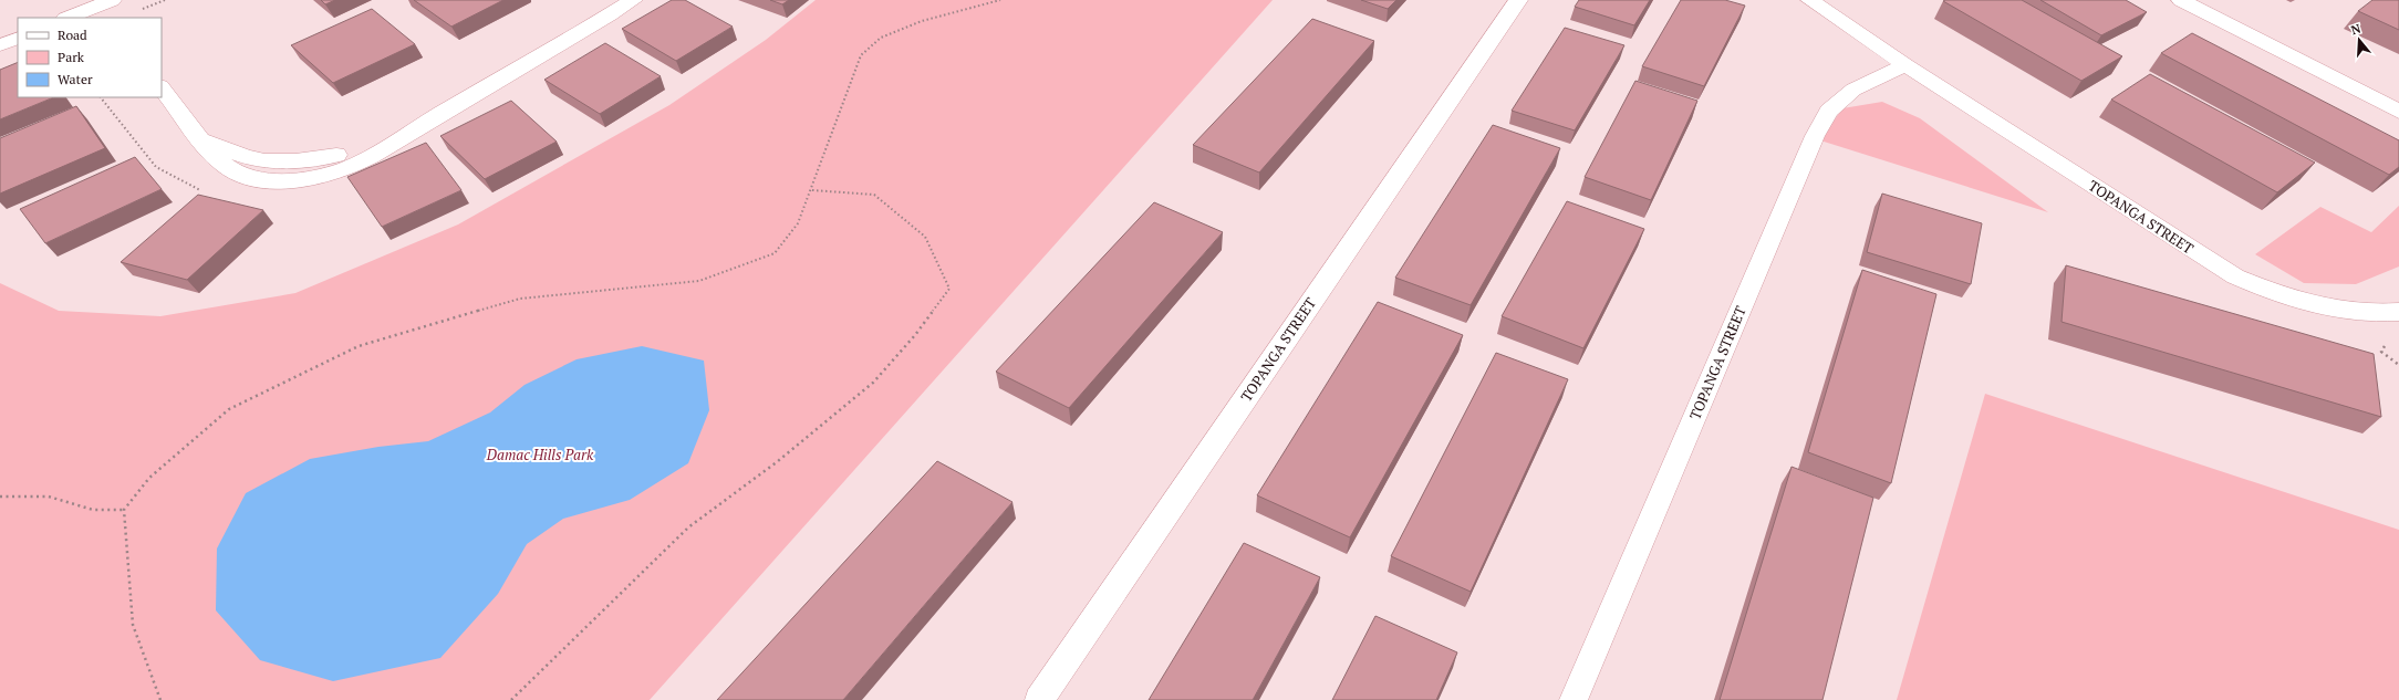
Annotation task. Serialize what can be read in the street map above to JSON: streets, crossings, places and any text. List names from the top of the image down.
{
  "streets": {
    "street": ["TOPANGA STREET"]
  },
  "parks": ["Damac Hills Park"],
  "legend": ["Road", "Park", "Water"],
  "north": "top"
}
